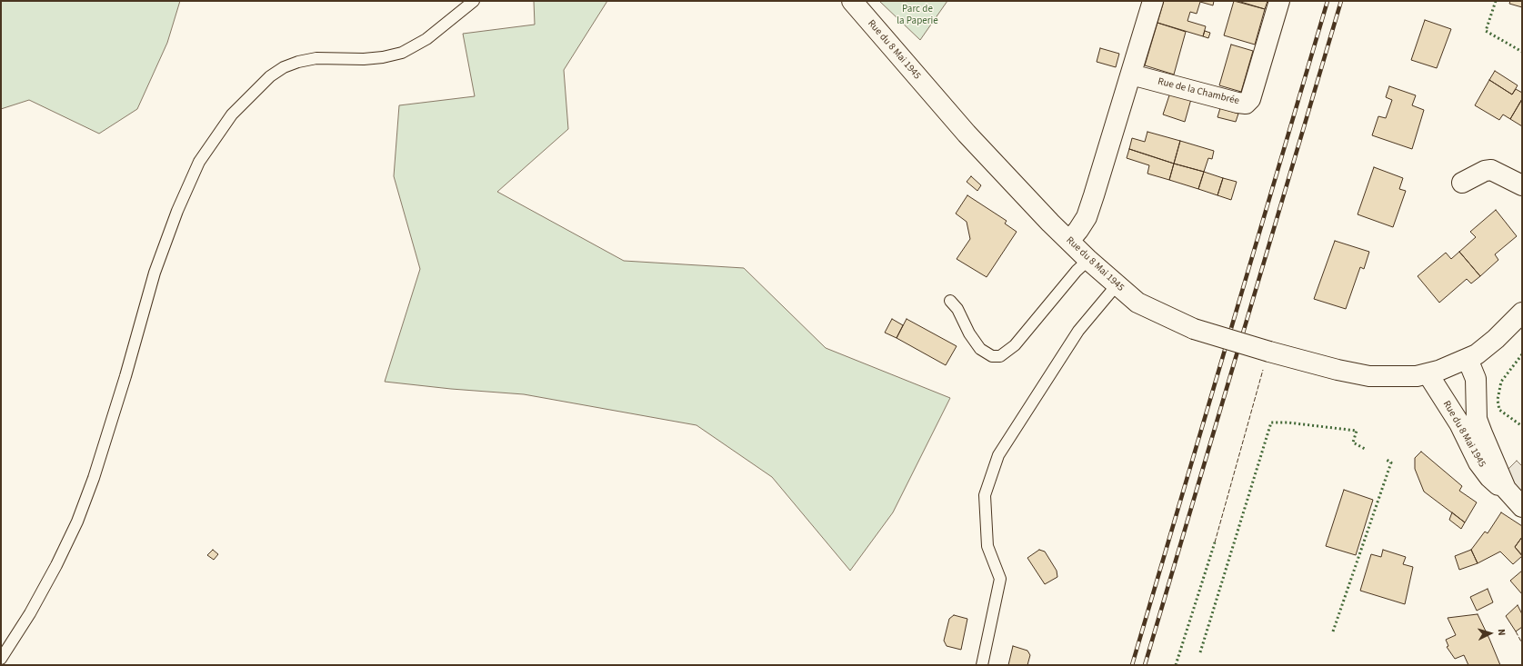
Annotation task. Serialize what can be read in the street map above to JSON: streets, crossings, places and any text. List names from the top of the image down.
{
  "streets": {
    "street": ["Rue du 8 Mai 1945", "Rue de la Chambrée"]
  },
  "parks": ["Parc de la Paperie"],
  "north": "right"
}
